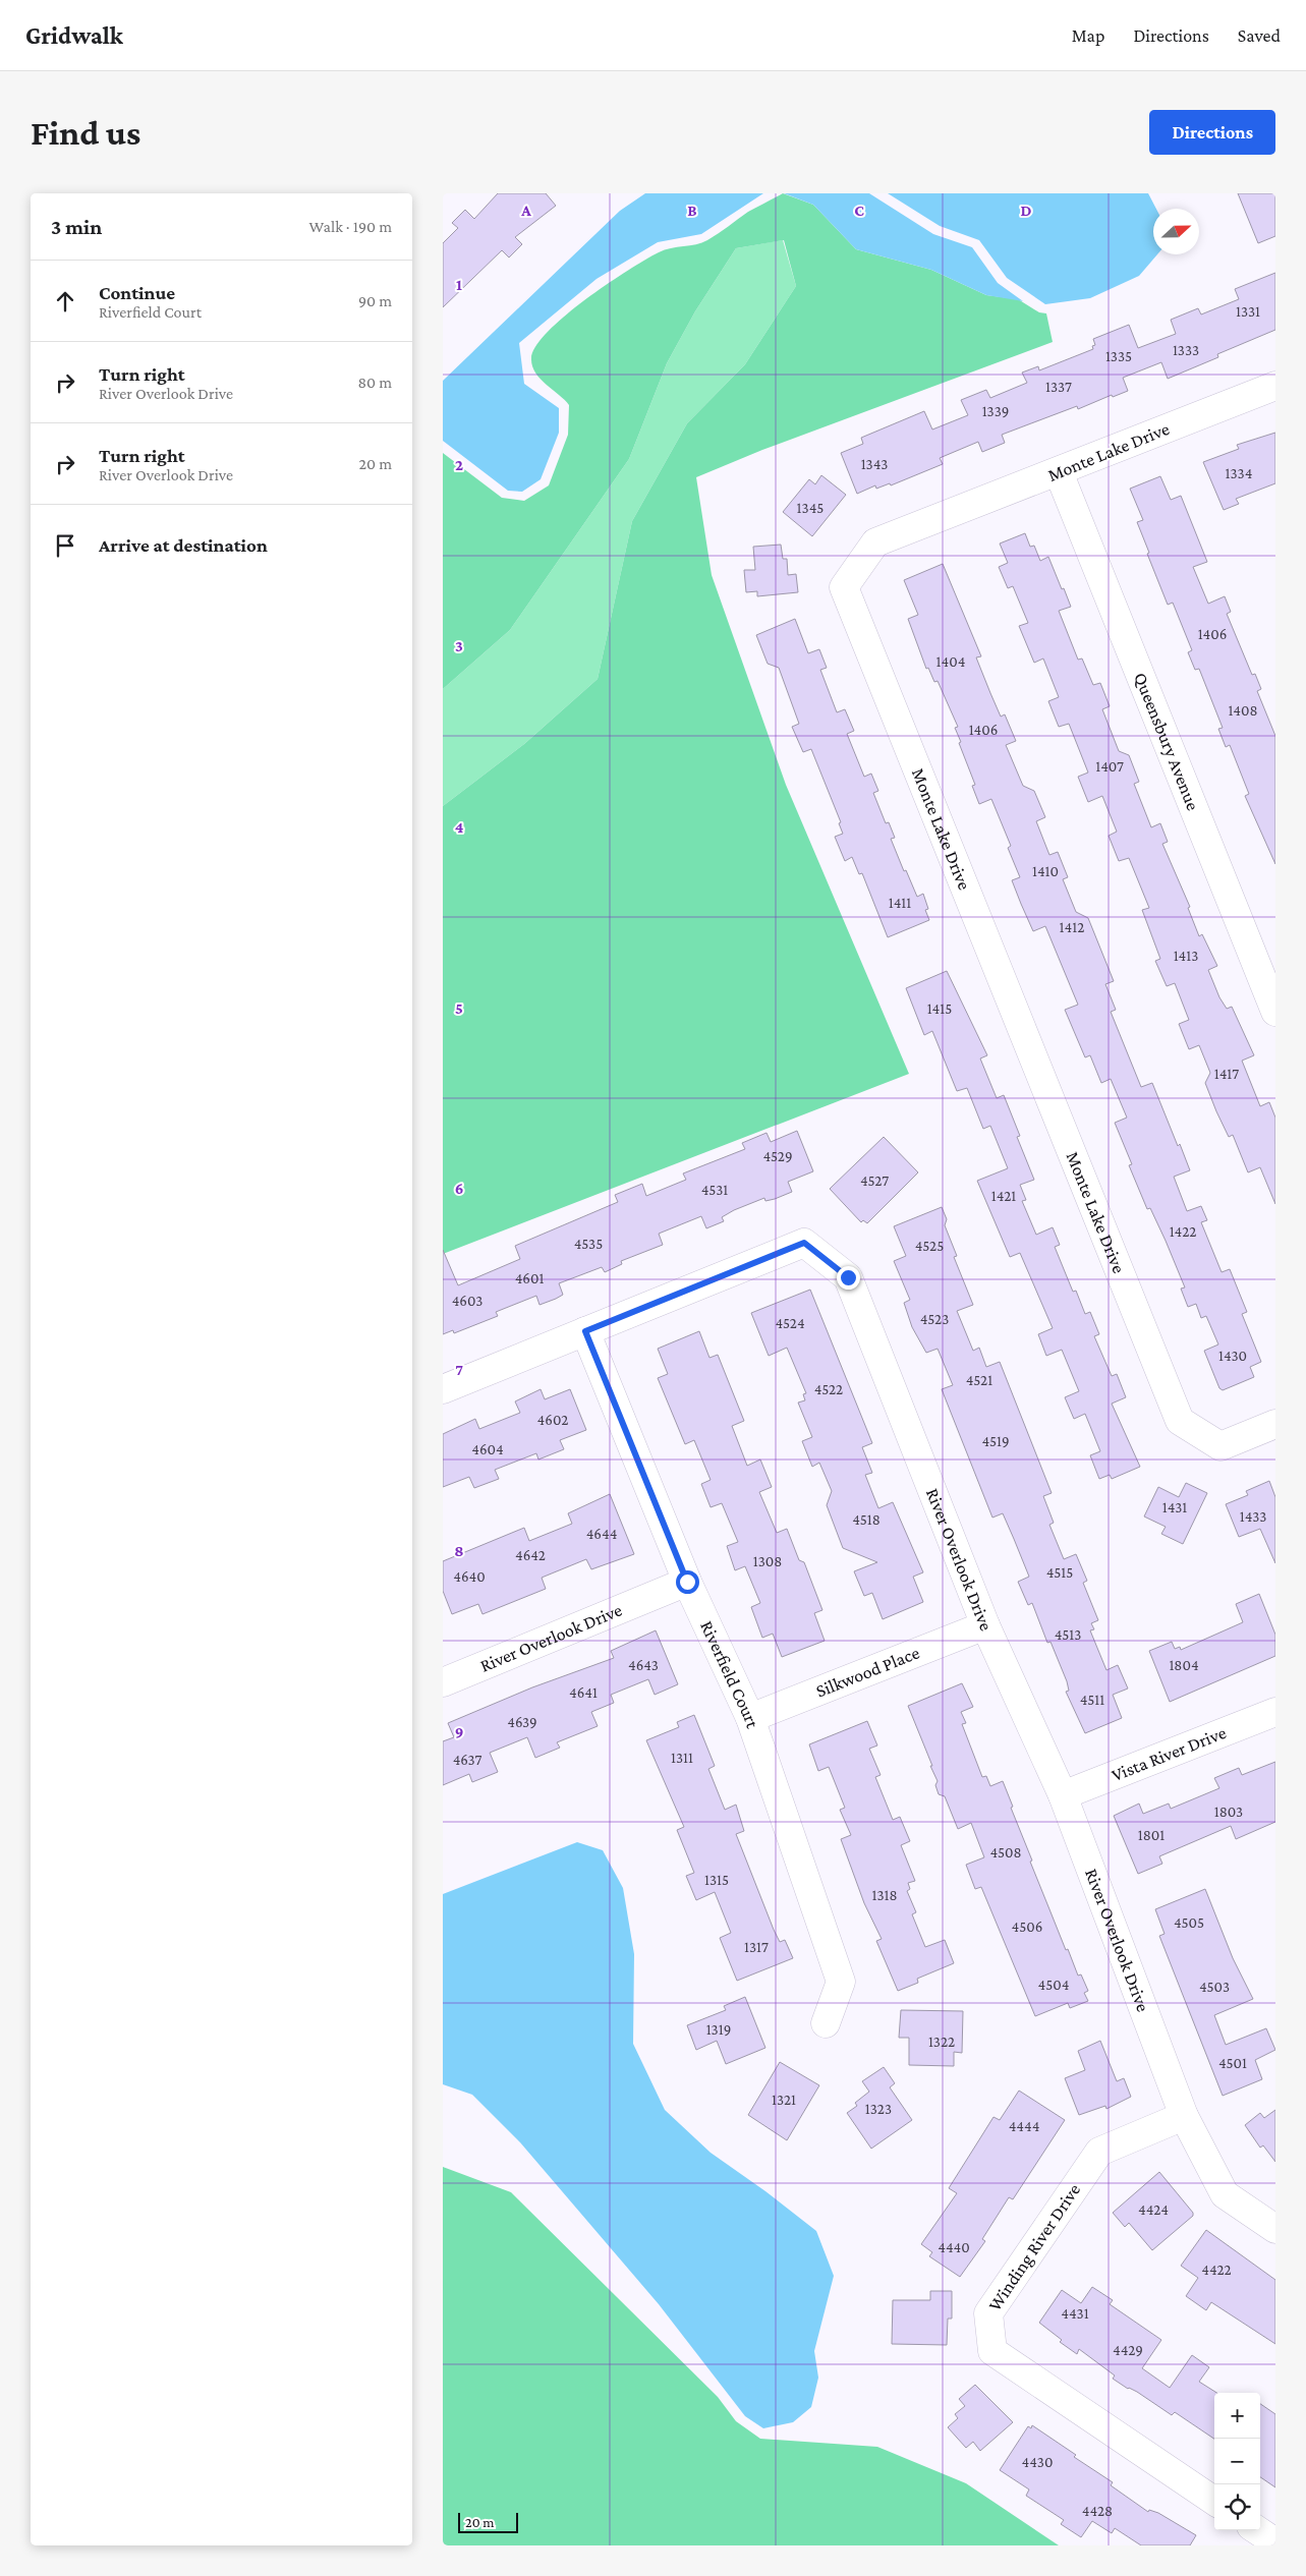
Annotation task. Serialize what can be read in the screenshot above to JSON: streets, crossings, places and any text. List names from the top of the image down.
{
  "streets": {
    "street": [
      "Monte Lake Drive",
      "Queensbury Avenue",
      "River Overlook Drive",
      "Silkwood Place",
      "Riverfield Court",
      "Vista River Drive",
      "Winding River Drive"
    ]
  },
  "crossings": [
    ["Monte Lake Drive", "Queensbury Avenue"],
    ["River Overlook Drive", "Silkwood Place"],
    ["River Overlook Drive", "Riverfield Court"],
    ["River Overlook Drive", "Vista River Drive"],
    ["River Overlook Drive", "Winding River Drive"],
    ["Silkwood Place", "Riverfield Court"]
  ],
  "house_numbers": [
    "1331",
    "1333",
    "1335",
    "1337",
    "1339",
    "1343",
    "1334",
    "1345",
    "1406",
    "1404",
    "1408",
    "1406",
    "1407",
    "1410",
    "1411",
    "1412",
    "1413",
    "1415",
    "1417",
    "4529",
    "4527",
    "4531",
    "1421",
    "1422",
    "4535",
    "4525",
    "4601",
    "4603",
    "4523",
    "4524",
    "1430",
    "4521",
    "4522",
    "4602",
    "4519",
    "4604",
    "1431",
    "1433",
    "4518",
    "4644",
    "4642",
    "1308",
    "4515",
    "4640",
    "4513",
    "4643",
    "1804",
    "4641",
    "4511",
    "4639",
    "1311",
    "4637",
    "1803",
    "1801",
    "4508",
    "1315",
    "1318",
    "4505",
    "4506",
    "1317",
    "4504",
    "4503",
    "1319",
    "1322",
    "4501",
    "1321",
    "1323",
    "4444",
    "4424",
    "4440",
    "4422",
    "4431",
    "4429",
    "4430",
    "4428"
  ],
  "scale_bar": "20 m",
  "north": "right",
  "page": {
    "header": "Gridwalk",
    "nav": ["Map", "Directions", "Saved"],
    "buttons": "Directions",
    "title": "Find us",
    "heading": ["3 min", "Walk · 190 m"],
    "list": [
      ["Continue", "Riverfield Court", "90 m"],
      ["Turn right", "River Overlook Drive", "80 m"],
      ["Turn right", "River Overlook Drive", "20 m"],
      "Arrive at destination"
    ],
    "map_buttons": ["+", "−"],
    "scale": "20 m"
  },
  "grid": {
    "columns": [
      "A",
      "B",
      "C",
      "D"
    ],
    "rows": [
      "1",
      "2",
      "3",
      "4",
      "5",
      "6",
      "7",
      "8",
      "9"
    ]
  }
}
